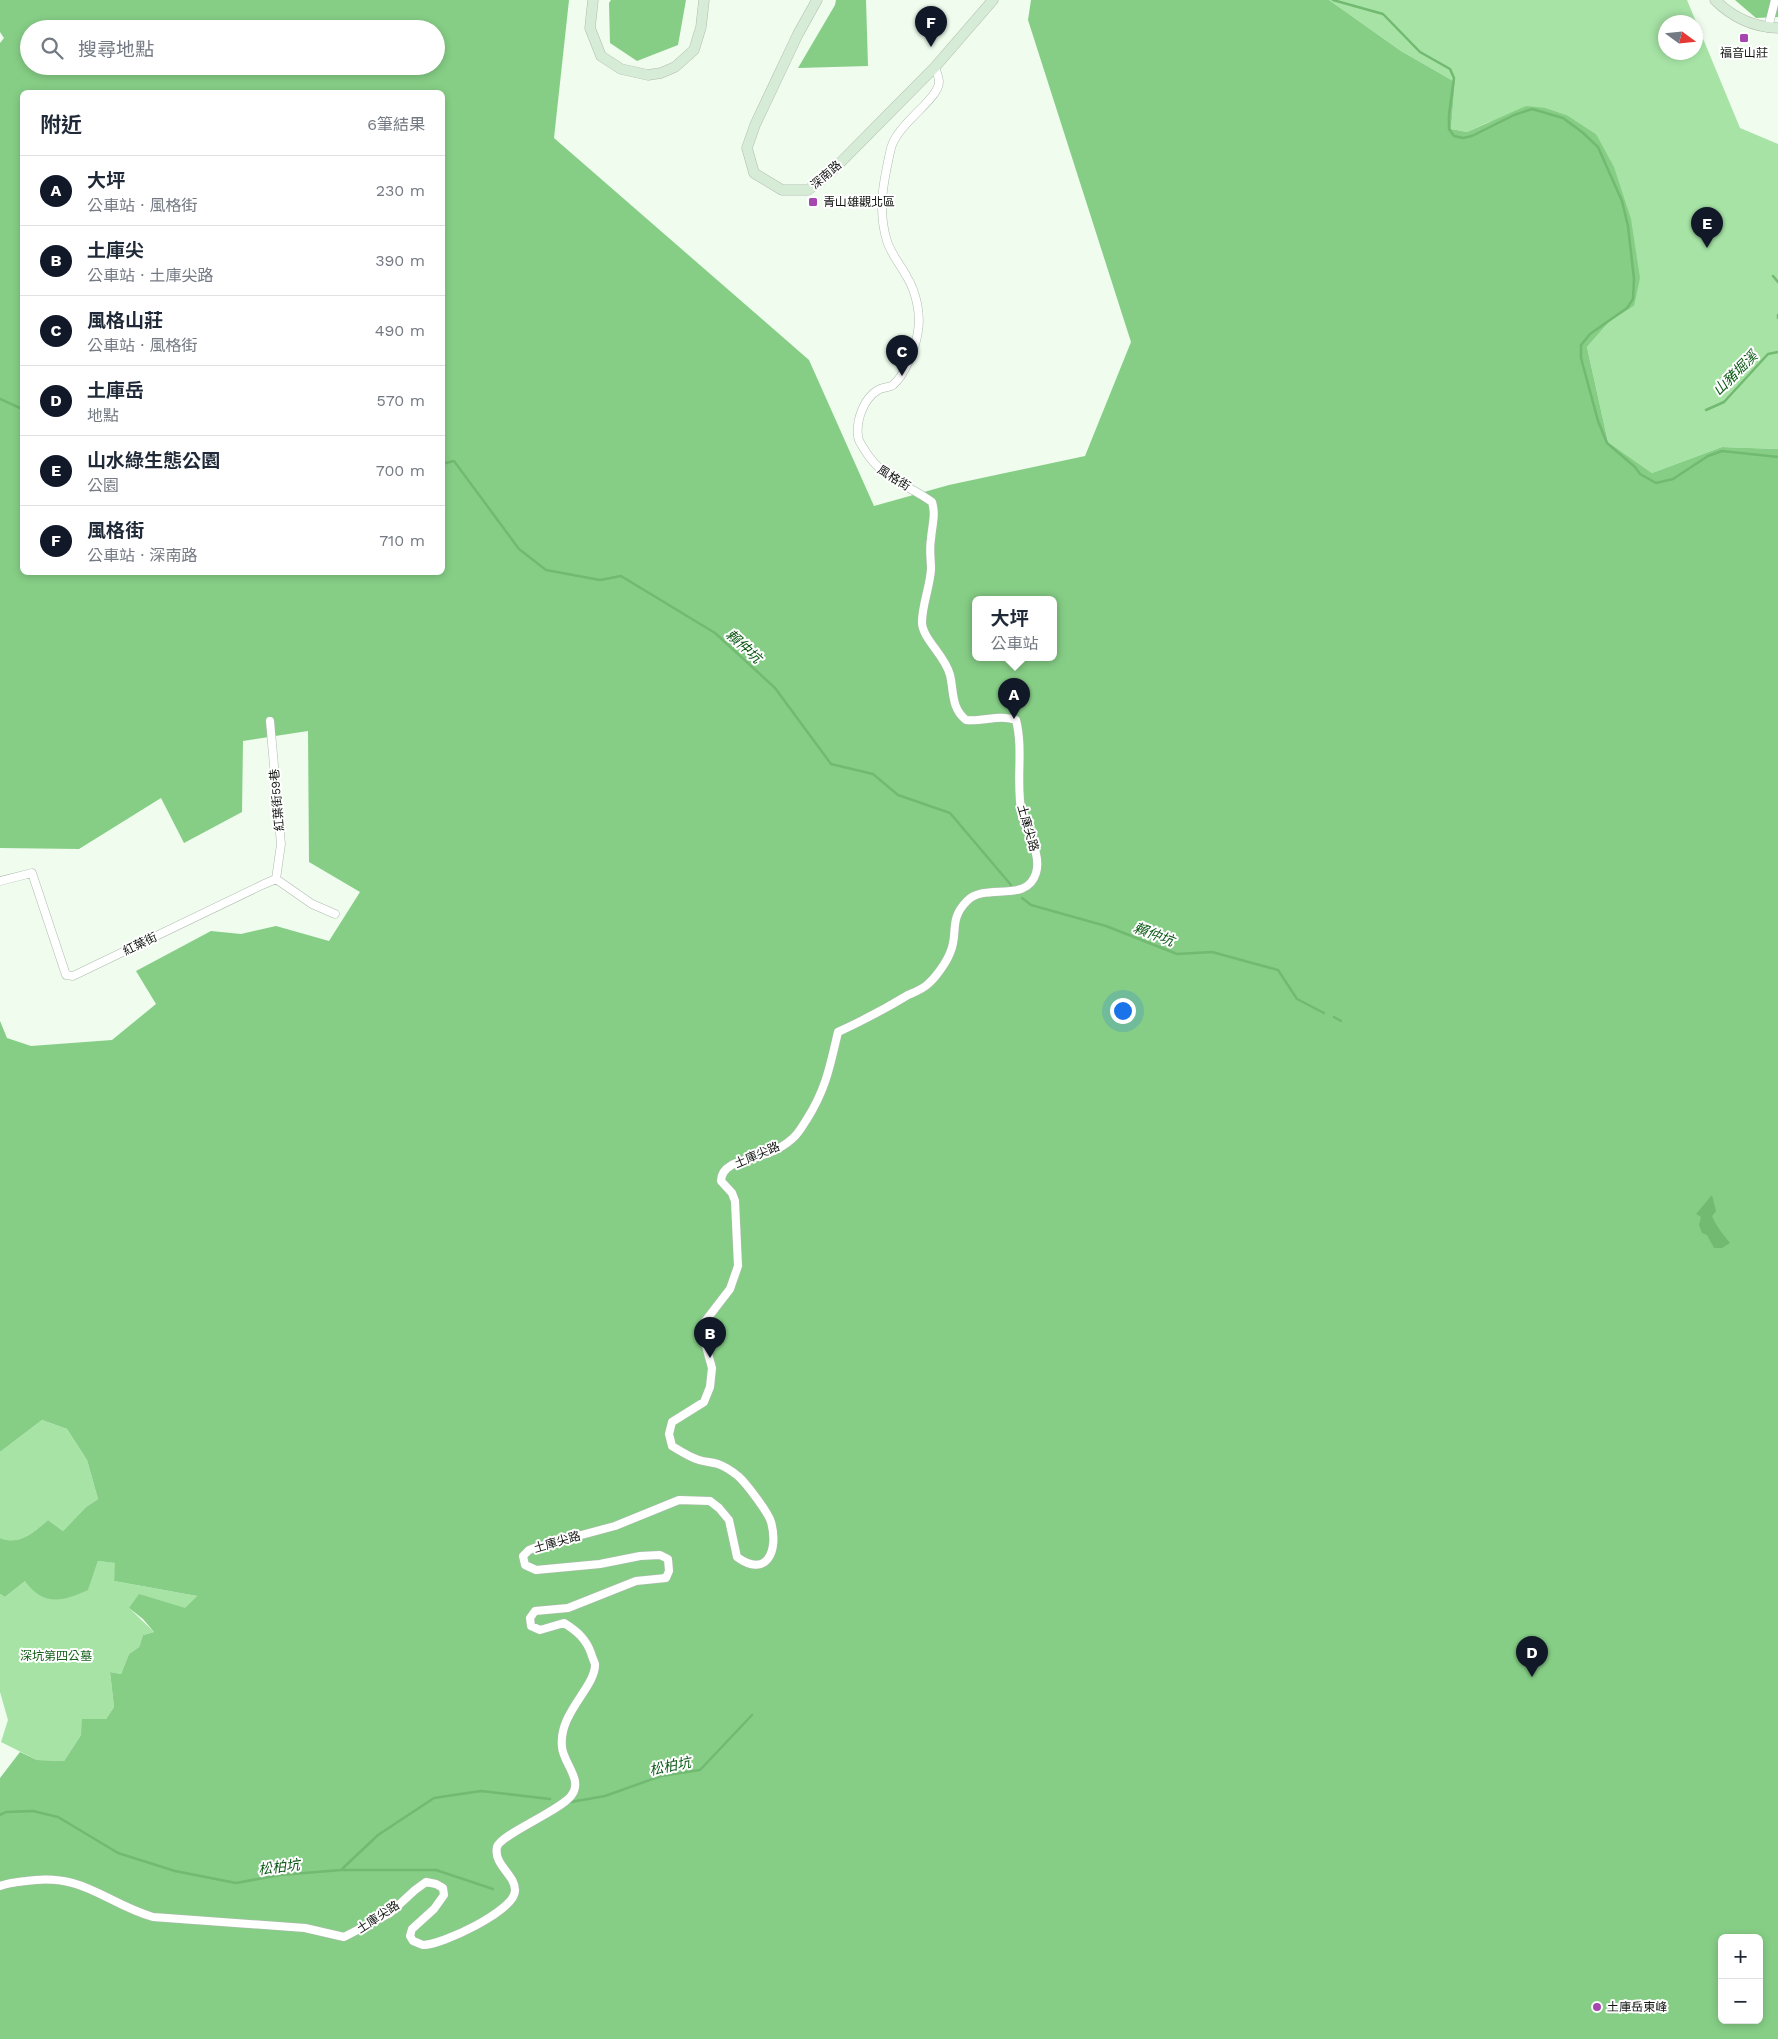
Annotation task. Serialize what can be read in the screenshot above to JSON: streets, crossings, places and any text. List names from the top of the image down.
{
  "streets": {
    "main road": ["深南路"],
    "street": [
      "風格街",
      "紅葉街59巷",
      "土庫尖路",
      "紅葉街"
    ]
  },
  "crossings": [
    ["深南路", "風格街"],
    ["風格街", "土庫尖路"],
    ["紅葉街59巷", "紅葉街"]
  ],
  "water": ["山豬堀溪", "賴仲坑", "松柏坑"],
  "parks": ["深坑第四公墓"],
  "places": {
    "transit": ["福音山莊", "青山雄觀北區"],
    "other": ["土庫岳東峰"]
  },
  "north": "right",
  "page": {
    "pins": [
      "F",
      "E",
      "C",
      "A",
      "B",
      "D"
    ],
    "search": "搜尋地點",
    "heading": ["附近", "6筆結果"],
    "list": [
      {
        "mark": "A",
        "name": "大坪",
        "note": "公車站 · 風格街",
        "value": "230 m"
      },
      {
        "mark": "B",
        "name": "土庫尖",
        "note": "公車站 · 土庫尖路",
        "value": "390 m"
      },
      {
        "mark": "C",
        "name": "風格山莊",
        "note": "公車站 · 風格街",
        "value": "490 m"
      },
      {
        "mark": "D",
        "name": "土庫岳",
        "note": "地點",
        "value": "570 m"
      },
      {
        "mark": "E",
        "name": "山水綠生態公園",
        "note": "公園",
        "value": "700 m"
      },
      {
        "mark": "F",
        "name": "風格街",
        "note": "公車站 · 深南路",
        "value": "710 m"
      }
    ],
    "popup": ["大坪", "公車站"],
    "map_buttons": ["+", "−"]
  }
}
